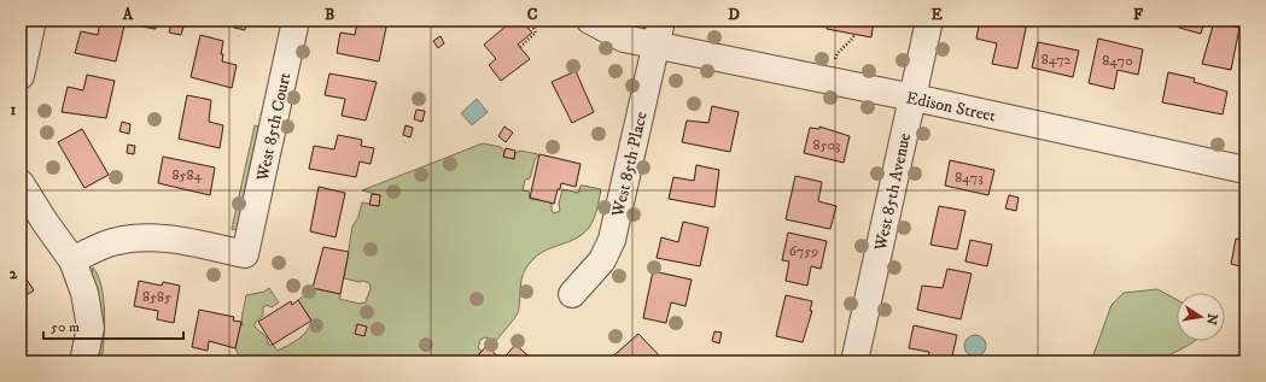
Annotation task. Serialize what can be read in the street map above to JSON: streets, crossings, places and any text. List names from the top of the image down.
{
  "streets": {
    "street": [
      "Edison Street",
      "West 85th Court",
      "West 85th Place",
      "West 85th Avenue"
    ]
  },
  "crossings": [
    ["Edison Street", "West 85th Place"],
    ["Edison Street", "West 85th Avenue"]
  ],
  "house_numbers": [
    "8472",
    "8470",
    "8503",
    "8584",
    "8473",
    "6759",
    "8585"
  ],
  "scale_bar": "50 m",
  "north": "right",
  "grid": {
    "columns": [
      "A",
      "B",
      "C",
      "D",
      "E",
      "F"
    ],
    "rows": ["1", "2"]
  }
}
